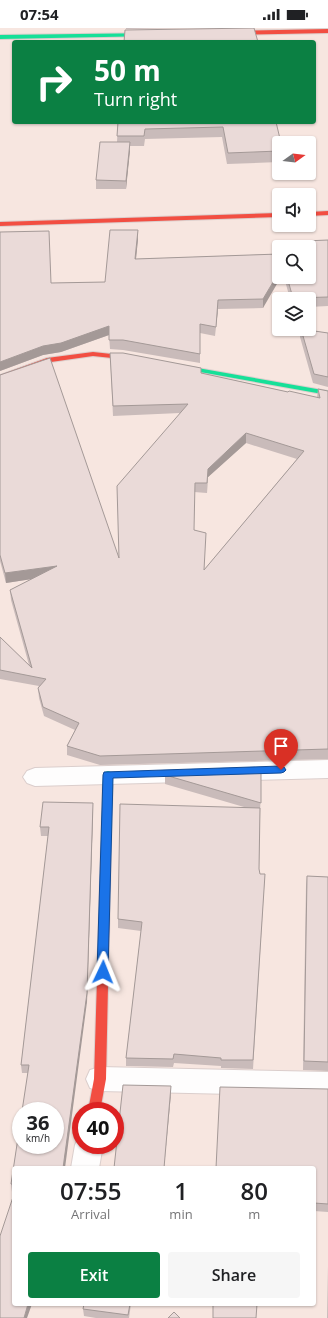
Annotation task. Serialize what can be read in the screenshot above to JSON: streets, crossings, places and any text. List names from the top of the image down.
{
  "north": "right",
  "page": {
    "status": "07:54",
    "turn": ["50 m", "Turn right"],
    "speed": "36 km/h",
    "limit": "40",
    "eta": [
      "07:55",
      "Arrival",
      "1",
      "min",
      "80",
      "m"
    ],
    "buttons": ["Exit", "Share"]
  }
}
